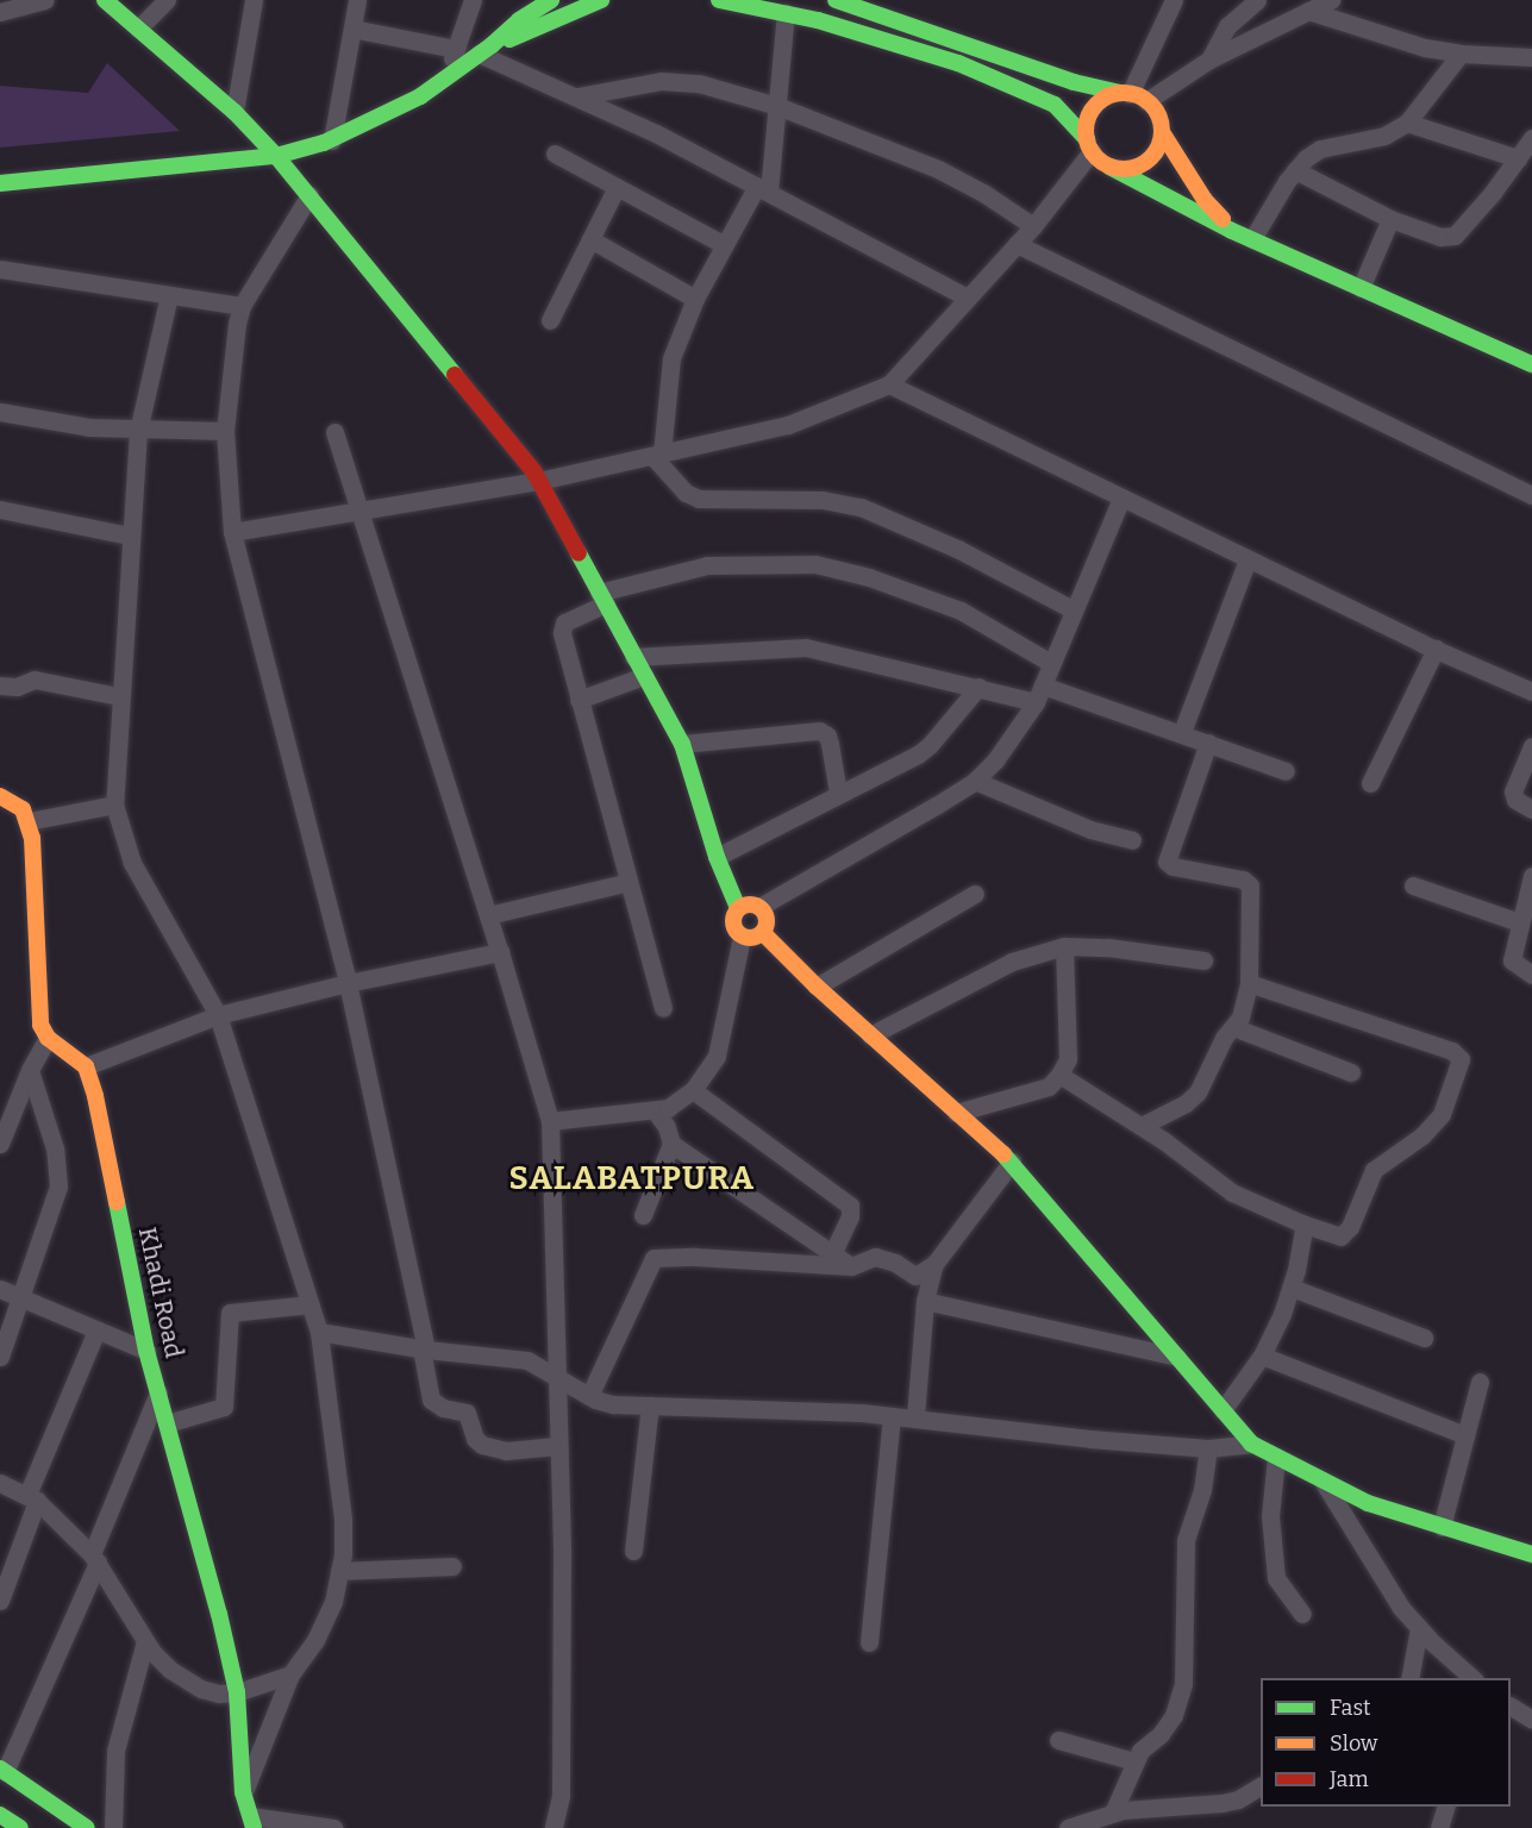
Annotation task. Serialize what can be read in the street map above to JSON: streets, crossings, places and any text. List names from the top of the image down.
{
  "streets": {
    "street": ["Khadi Road"]
  },
  "districts": ["SALABATPURA"],
  "legend": ["Fast", "Slow", "Jam"]
}
